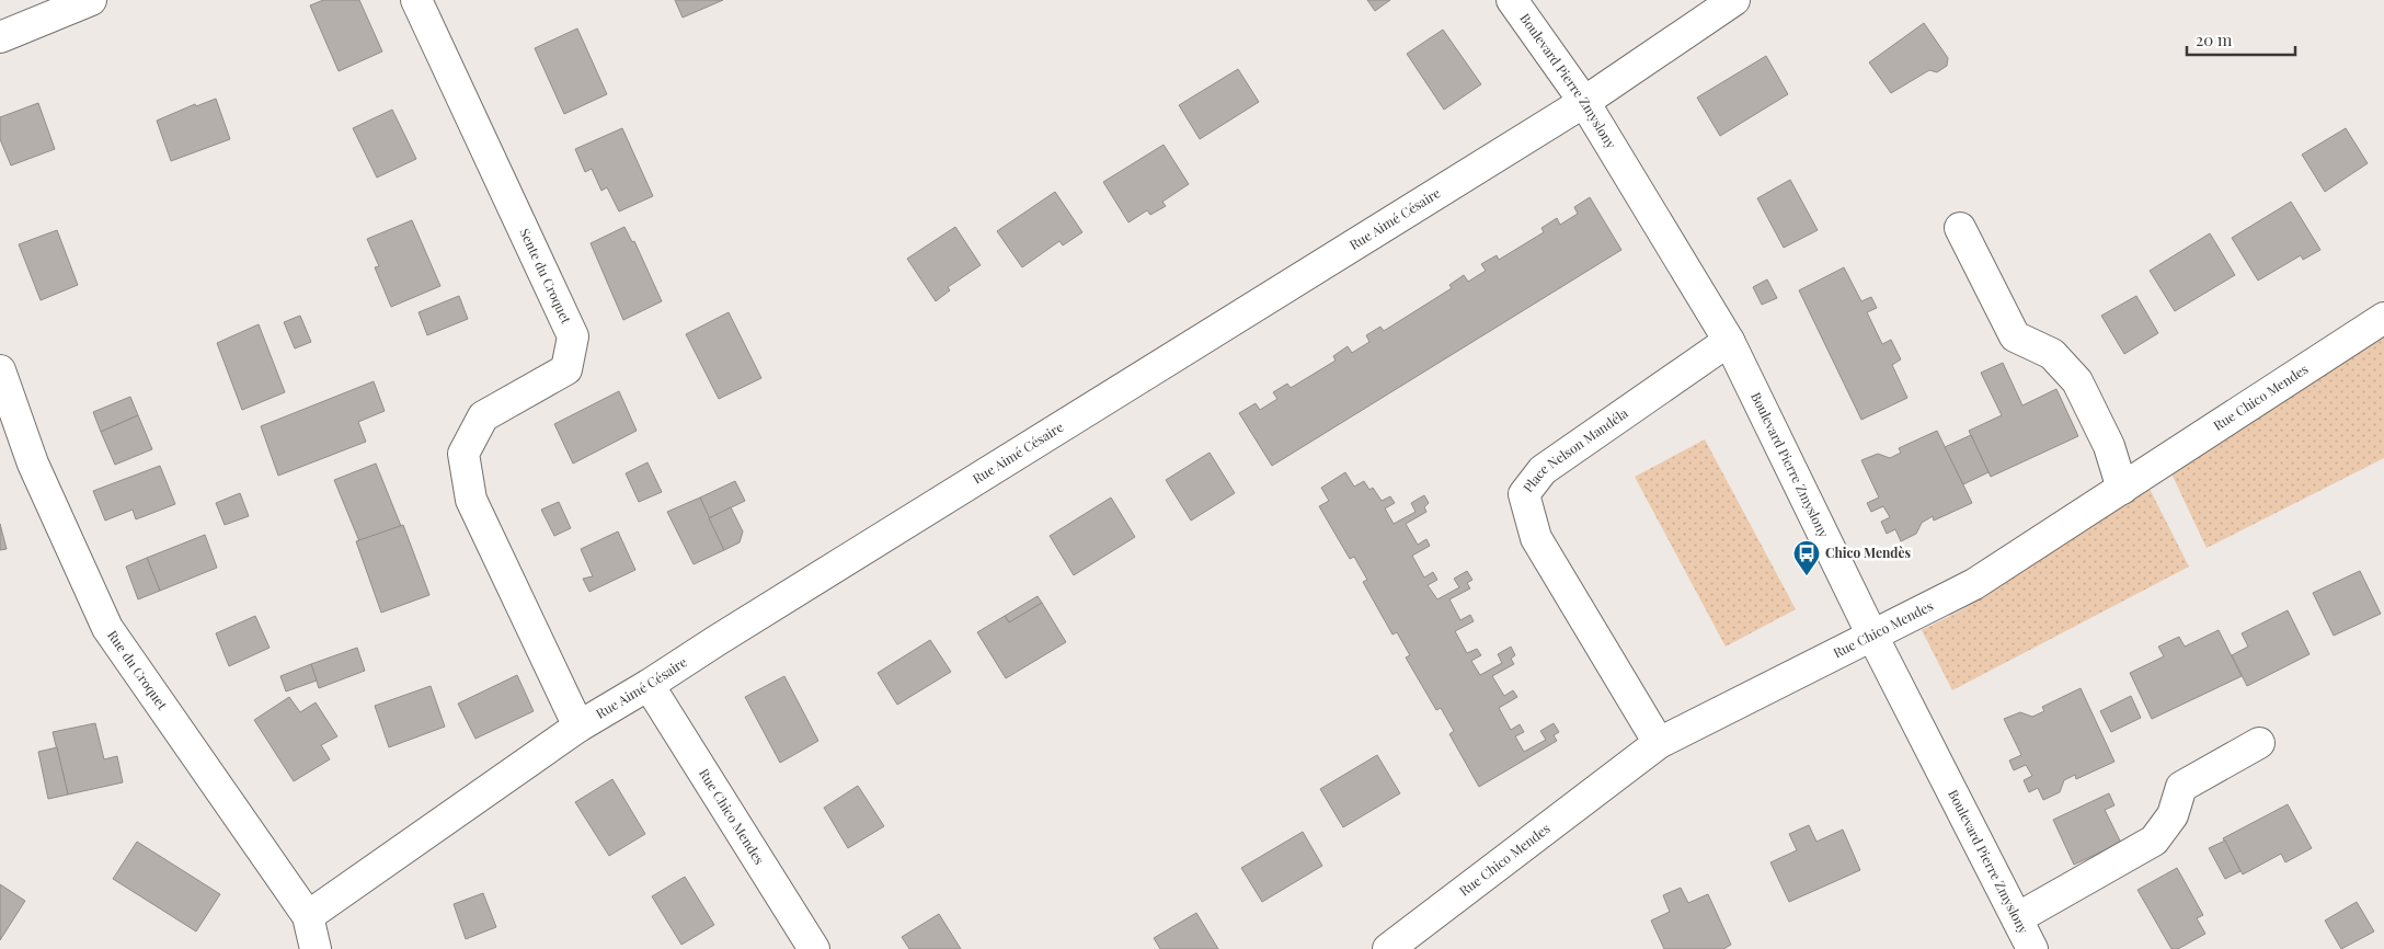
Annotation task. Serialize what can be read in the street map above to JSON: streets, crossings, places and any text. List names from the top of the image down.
{
  "streets": {
    "street": [
      "Boulevard Pierre Zmyslony",
      "Rue Aimé Césaire",
      "Sente du Croquet",
      "Rue Chico Mendes",
      "Place Nelson Mandéla",
      "Rue du Croquet"
    ]
  },
  "crossings": [
    ["Boulevard Pierre Zmyslony", "Rue Aimé Césaire"],
    ["Boulevard Pierre Zmyslony", "Rue Chico Mendes"],
    ["Boulevard Pierre Zmyslony", "Place Nelson Mandéla"],
    ["Rue Aimé Césaire", "Sente du Croquet"],
    ["Rue Aimé Césaire", "Rue Chico Mendes"],
    ["Rue Aimé Césaire", "Rue du Croquet"],
    ["Rue Chico Mendes", "Place Nelson Mandéla"]
  ],
  "places": {
    "bus stop": ["Chico Mendès"]
  },
  "scale_bar": "20 m"
}
